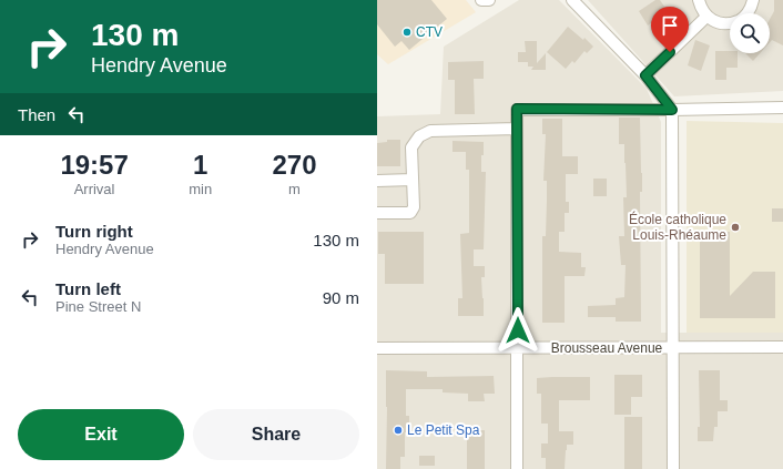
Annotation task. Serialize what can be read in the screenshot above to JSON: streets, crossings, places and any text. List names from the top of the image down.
{
  "streets": {
    "street": ["Brousseau Avenue"]
  },
  "places": ["CTV", "École catholique Louis-Rhéaume", "Le Petit Spa"],
  "page": {
    "turn": ["130 m", "Hendry Avenue"],
    "then": "Then",
    "eta": [
      "19:57",
      "Arrival",
      "1",
      "min",
      "270",
      "m"
    ],
    "list": [
      {
        "name": "Turn right",
        "note": "Hendry Avenue",
        "value": "130 m"
      },
      {
        "name": "Turn left",
        "note": "Pine Street N",
        "value": "90 m"
      }
    ],
    "buttons": ["Exit", "Share"]
  }
}
